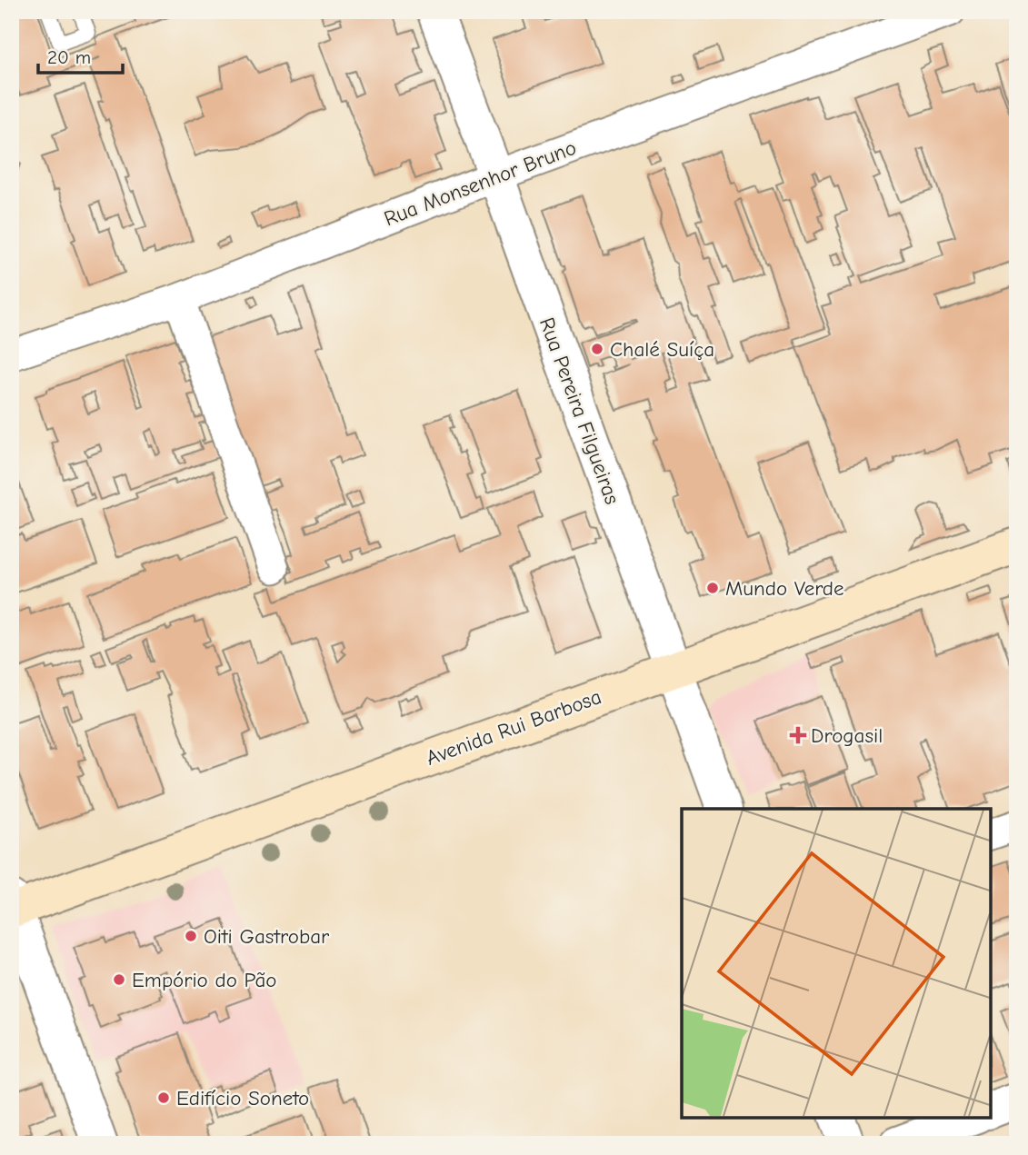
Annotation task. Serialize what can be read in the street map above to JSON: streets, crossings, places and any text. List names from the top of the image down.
{
  "streets": {
    "main road": ["Avenida Rui Barbosa"],
    "street": ["Rua Monsenhor Bruno", "Rua Pereira Filgueiras"]
  },
  "crossings": [
    ["Rua Monsenhor Bruno", "Rua Pereira Filgueiras"],
    ["Rua Pereira Filgueiras", "Avenida Rui Barbosa"]
  ],
  "places": {
    "other": [
      "Chalé Suíça",
      "Mundo Verde",
      "Oiti Gastrobar",
      "Empório do Pão",
      "Edifício Soneto"
    ],
    "health": ["Drogasil"]
  },
  "scale_bar": "20 m"
}
